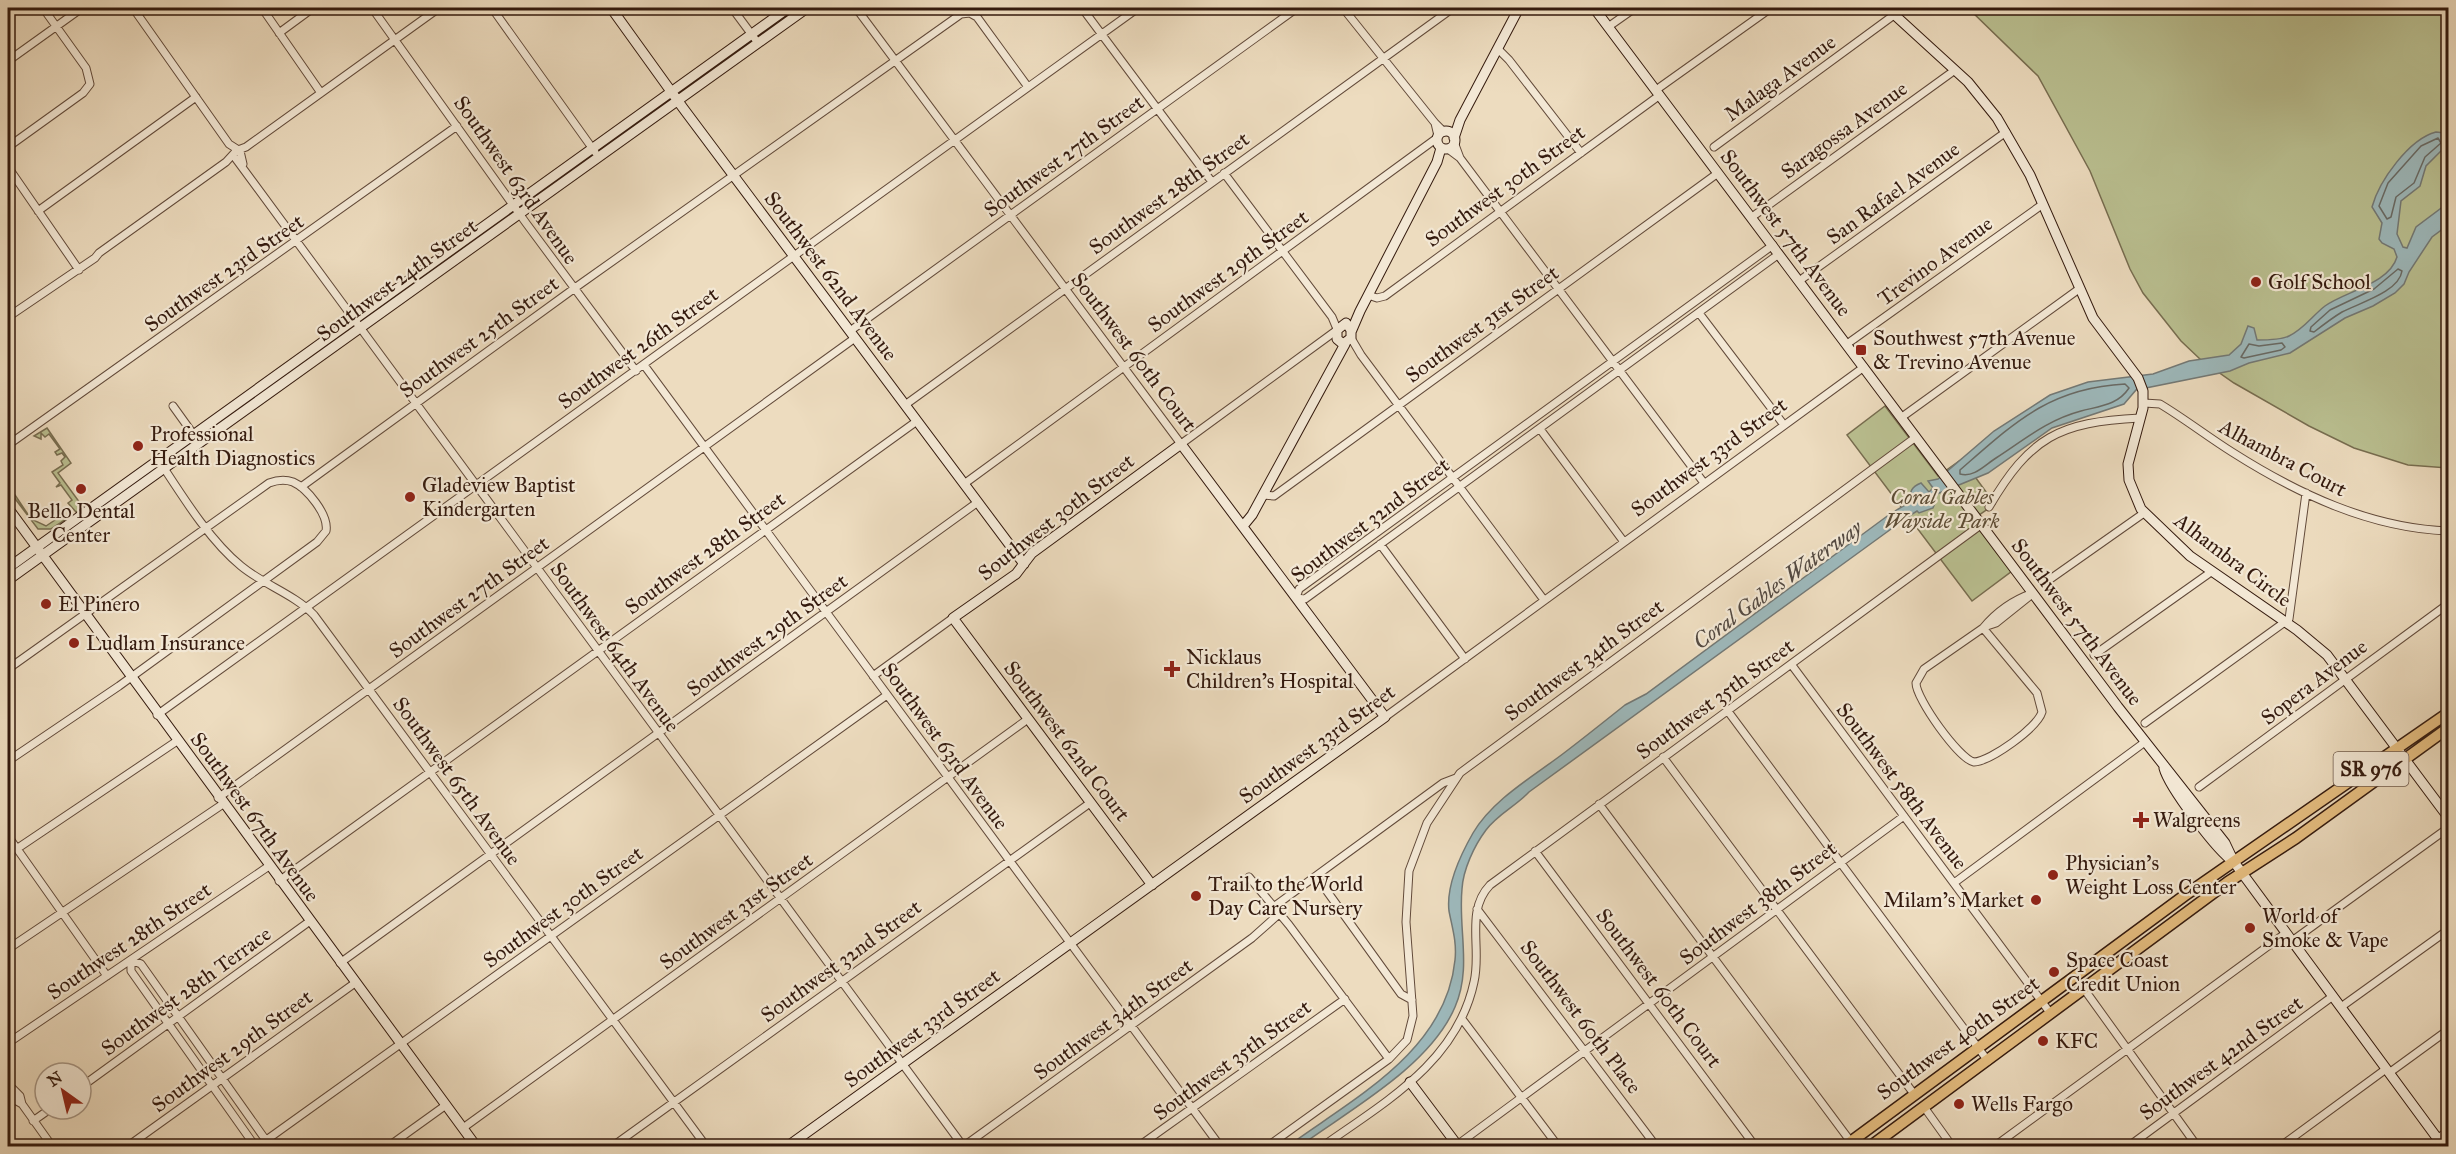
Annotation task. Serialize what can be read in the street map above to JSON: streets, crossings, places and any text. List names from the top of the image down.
{
  "streets": {
    "main road": [
      "Southwest 30th Street",
      "Southwest 57th Avenue",
      "Southwest 62nd Avenue",
      "Southwest 24th Street",
      "Southwest 60th Court",
      "Southwest 33rd Street",
      "Alhambra Circle",
      "Southwest 62nd Court",
      "SR 976",
      "Southwest 67th Avenue",
      "Southwest 40th Street"
    ],
    "street": [
      "Malaga Avenue",
      "Saragossa Avenue",
      "Southwest 27th Street",
      "Southwest 63rd Avenue",
      "Southwest 28th Street",
      "San Rafael Avenue",
      "Trevino Avenue",
      "Southwest 29th Street",
      "Southwest 23rd Street",
      "Southwest 31st Street",
      "Southwest 25th Street",
      "Southwest 26th Street",
      "Alhambra Court",
      "Southwest 32nd Street",
      "Southwest 64th Avenue",
      "Southwest 34th Street",
      "Sopera Avenue",
      "Southwest 35th Street",
      "Southwest 65th Avenue",
      "Southwest 58th Avenue",
      "Southwest 38th Street",
      "Southwest 28th Terrace",
      "Southwest 60th Place",
      "Southwest 42nd Street"
    ]
  },
  "crossings": [
    ["Malaga Avenue", "Alhambra Circle"],
    ["Saragossa Avenue", "Southwest 57th Avenue"],
    ["Saragossa Avenue", "Alhambra Circle"],
    ["Southwest 27th Street", "Southwest 63rd Avenue"],
    ["Southwest 27th Street", "Southwest 62nd Avenue"],
    ["Southwest 27th Street", "Southwest 60th Court"],
    ["Southwest 27th Street", "Southwest 64th Avenue"],
    ["Southwest 27th Street", "Southwest 65th Avenue"],
    ["Southwest 27th Street", "Southwest 67th Avenue"],
    ["Southwest 63rd Avenue", "Southwest 30th Street"],
    ["Southwest 63rd Avenue", "Southwest 28th Street"],
    ["Southwest 63rd Avenue", "Southwest 29th Street"],
    ["Southwest 63rd Avenue", "Southwest 23rd Street"],
    ["Southwest 63rd Avenue", "Southwest 24th Street"],
    ["Southwest 63rd Avenue", "Southwest 31st Street"],
    ["Southwest 63rd Avenue", "Southwest 25th Street"],
    ["Southwest 63rd Avenue", "Southwest 26th Street"],
    ["Southwest 63rd Avenue", "Southwest 33rd Street"],
    ["Southwest 63rd Avenue", "Southwest 32nd Street"],
    ["Southwest 63rd Avenue", "Southwest 34th Street"],
    ["Southwest 63rd Avenue", "Southwest 35th Street"],
    ["Southwest 30th Street", "Southwest 57th Avenue"],
    ["Southwest 30th Street", "Southwest 62nd Avenue"],
    ["Southwest 30th Street", "Southwest 60th Court"],
    ["Southwest 30th Street", "Southwest 64th Avenue"],
    ["Southwest 30th Street", "Southwest 62nd Court"],
    ["Southwest 30th Street", "Southwest 65th Avenue"],
    ["Southwest 30th Street", "Southwest 67th Avenue"],
    ["Southwest 28th Street", "Southwest 62nd Avenue"],
    ["Southwest 28th Street", "Southwest 60th Court"],
    ["Southwest 28th Street", "Southwest 64th Avenue"],
    ["Southwest 28th Street", "Southwest 65th Avenue"],
    ["Southwest 28th Street", "Southwest 67th Avenue"],
    ["San Rafael Avenue", "Southwest 57th Avenue"],
    ["San Rafael Avenue", "Alhambra Circle"],
    ["Southwest 57th Avenue", "Trevino Avenue"],
    ["Southwest 57th Avenue", "Southwest 31st Street"],
    ["Southwest 57th Avenue", "Southwest 33rd Street"],
    ["Southwest 57th Avenue", "Southwest 32nd Street"],
    ["Southwest 57th Avenue", "Southwest 34th Street"],
    ["Southwest 57th Avenue", "Southwest 35th Street"],
    ["Southwest 57th Avenue", "Southwest 40th Street"],
    ["Southwest 57th Avenue", "Southwest 42nd Street"],
    ["Trevino Avenue", "Alhambra Circle"],
    ["Southwest 29th Street", "Southwest 62nd Avenue"],
    ["Southwest 29th Street", "Southwest 60th Court"],
    ["Southwest 29th Street", "Southwest 64th Avenue"],
    ["Southwest 29th Street", "Southwest 65th Avenue"],
    ["Southwest 29th Street", "Southwest 67th Avenue"],
    ["Southwest 23rd Street", "Southwest 64th Avenue"],
    ["Southwest 62nd Avenue", "Southwest 24th Street"],
    ["Southwest 62nd Avenue", "Southwest 25th Street"],
    ["Southwest 62nd Avenue", "Southwest 26th Street"],
    ["Southwest 24th Street", "Southwest 64th Avenue"],
    ["Southwest 24th Street", "Southwest 65th Avenue"],
    ["Southwest 24th Street", "Southwest 67th Avenue"],
    ["Southwest 31st Street", "Southwest 64th Avenue"],
    ["Southwest 31st Street", "Southwest 62nd Court"],
    ["Southwest 31st Street", "Southwest 65th Avenue"],
    ["Southwest 31st Street", "Southwest 67th Avenue"],
    ["Southwest 25th Street", "Southwest 26th Street"],
    ["Southwest 25th Street", "Southwest 60th Court"],
    ["Southwest 25th Street", "Southwest 64th Avenue"],
    ["Southwest 26th Street", "Southwest 60th Court"],
    ["Southwest 26th Street", "Southwest 64th Avenue"],
    ["Southwest 26th Street", "Southwest 65th Avenue"],
    ["Southwest 26th Street", "Southwest 67th Avenue"],
    ["Southwest 60th Court", "Southwest 33rd Street"],
    ["Southwest 60th Court", "Southwest 32nd Street"],
    ["Southwest 60th Court", "Southwest 35th Street"],
    ["Southwest 60th Court", "Southwest 38th Street"],
    ["Southwest 33rd Street", "Southwest 64th Avenue"],
    ["Southwest 33rd Street", "Southwest 62nd Court"],
    ["Alhambra Court", "Alhambra Circle"],
    ["Southwest 32nd Street", "Southwest 64th Avenue"],
    ["Southwest 32nd Street", "Southwest 62nd Court"],
    ["Southwest 32nd Street", "Southwest 65th Avenue"],
    ["Alhambra Circle", "Sopera Avenue"],
    ["Alhambra Circle", "Southwest 40th Street"],
    ["Southwest 64th Avenue", "Southwest 34th Street"],
    ["Southwest 35th Street", "Southwest 58th Avenue"],
    ["Southwest 35th Street", "Southwest 60th Place"],
    ["Southwest 58th Avenue", "Southwest 38th Street"],
    ["Southwest 58th Avenue", "Southwest 40th Street"],
    ["Southwest 67th Avenue", "Southwest 28th Terrace"],
    ["Southwest 38th Street", "Southwest 60th Place"]
  ],
  "water": ["Coral Gables Waterway"],
  "parks": ["Coral Gables Wayside Park"],
  "places": {
    "other": [
      "Golf School",
      "Professional Health Diagnostics",
      "Bello Dental Center",
      "Gladeview Baptist Kindergarten",
      "El Pinero",
      "Ludlam Insurance",
      "Physician's Weight Loss Center",
      "Trail to the World Day Care Nursery",
      "Milam's Market",
      "World of Smoke & Vape",
      "Space Coast Credit Union",
      "KFC",
      "Wells Fargo"
    ],
    "transit": ["Southwest 57th Avenue & Trevino Avenue"],
    "health": ["Nicklaus Children's Hospital", "Walgreens"]
  },
  "north": "top left"
}
